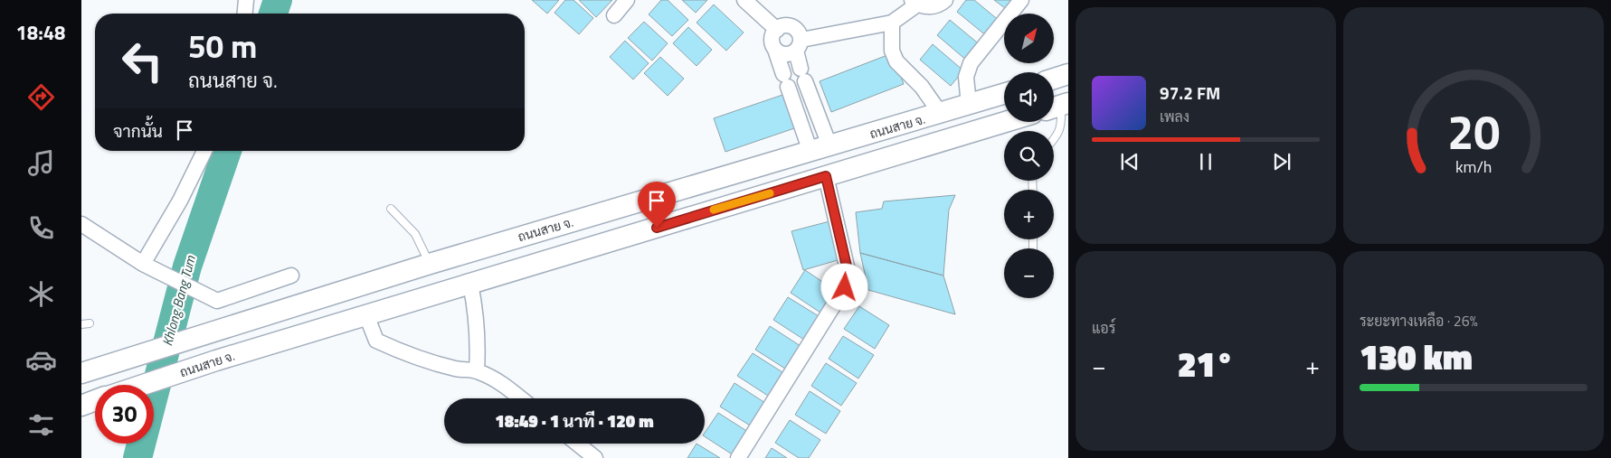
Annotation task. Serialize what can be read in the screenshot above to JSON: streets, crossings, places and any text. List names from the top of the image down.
{
  "streets": {
    "main road": ["ถนนสาย จ."]
  },
  "water": ["Khlong Bang Tum"],
  "north": "top right",
  "page": {
    "tabs": "18:48",
    "map_buttons": ["+", "−"],
    "turn": ["50 m", "ถนนสาย จ."],
    "song": ["97.2 FM", "เพลง"],
    "then": "จากนั้น",
    "tile": [
      "แอร์",
      ["ระยะทางเหลือ · 26%", "130 km"]
    ],
    "heat": ["−", "21°", "+"],
    "limit": "30",
    "trip": "18:49 · 1 นาที · 120 m",
    "gauge": ["20", "km/h"]
  }
}
